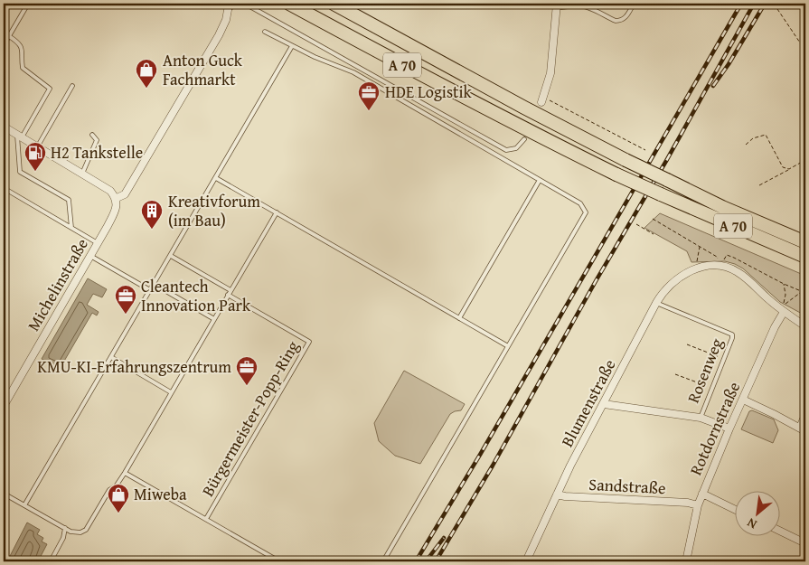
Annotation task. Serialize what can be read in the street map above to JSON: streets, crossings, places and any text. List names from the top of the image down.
{
  "streets": {
    "highway": ["A 70"],
    "street": [
      "Michelinstraße",
      "Blumenstraße",
      "Rotdornstraße",
      "Sandstraße"
    ],
    "lane": ["Rosenweg", "Bürgermeister-Popp-Ring"]
  },
  "crossings": [
    ["Rosenweg", "Blumenstraße"],
    ["Blumenstraße", "Sandstraße"],
    ["Rotdornstraße", "Sandstraße"]
  ],
  "places": {
    "shop": ["Anton Guck Fachmarkt", "Miweba"],
    "office": ["HDE Logistik", "Cleantech Innovation Park", "KMU-KI-Erfahrungszentrum"],
    "fuel station": ["H2 Tankstelle"],
    "building": ["Kreativforum (im Bau)"]
  },
  "north": "bottom left"
}
